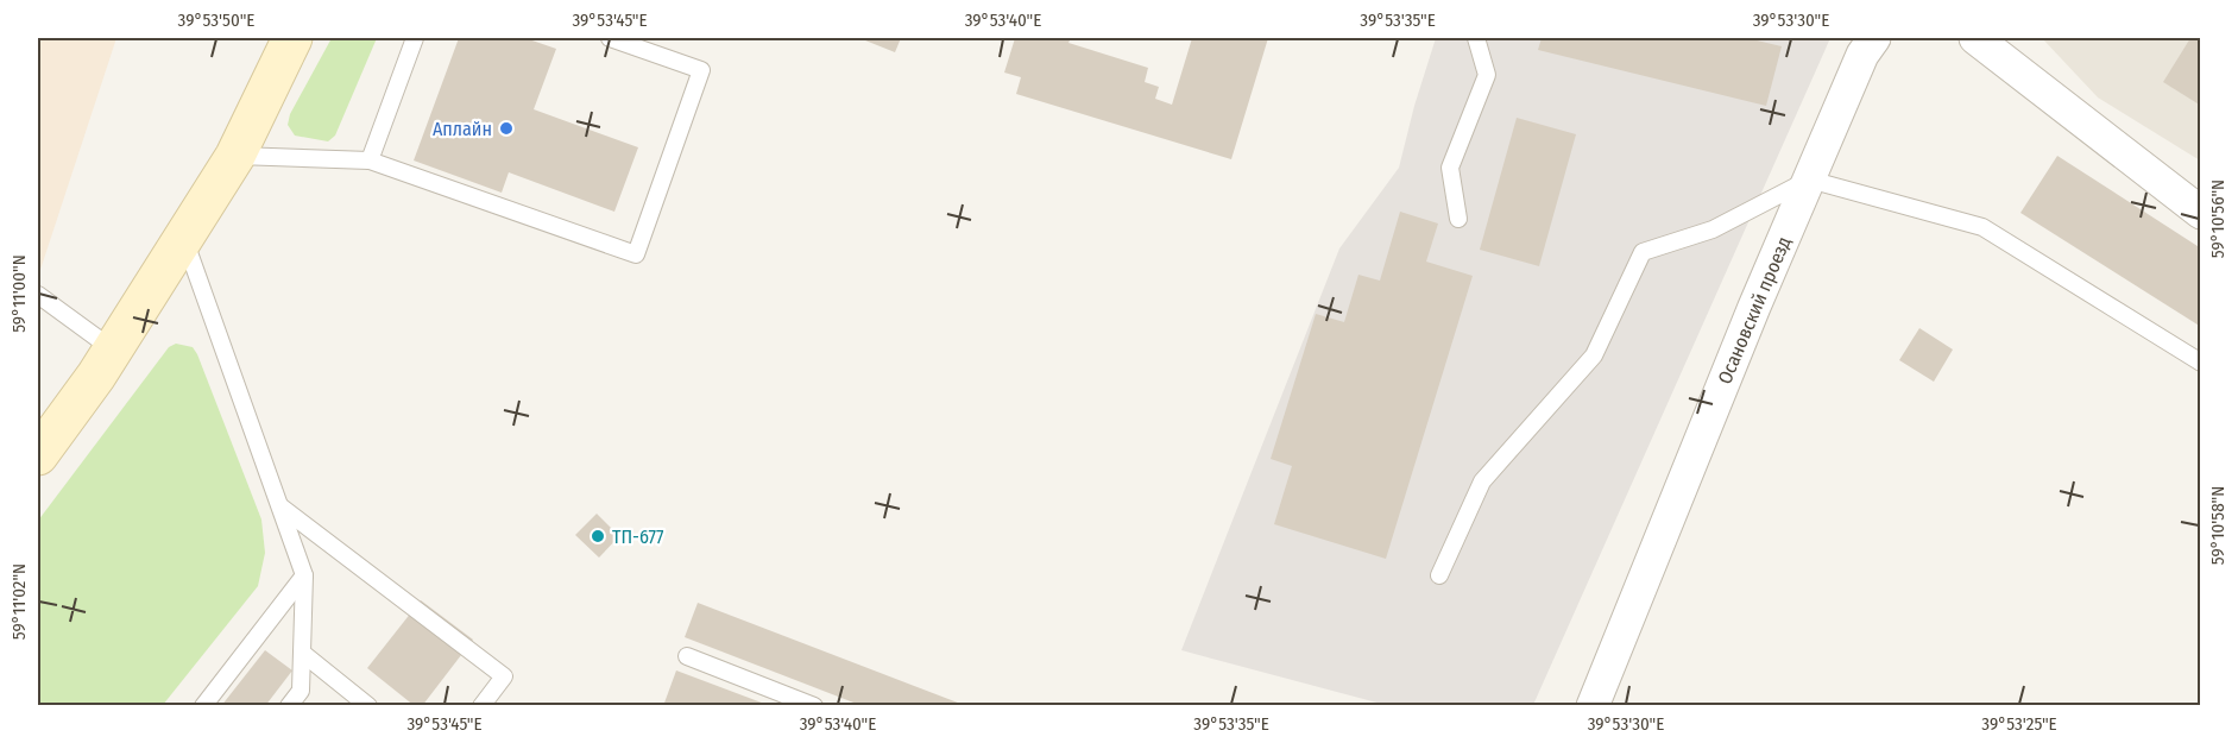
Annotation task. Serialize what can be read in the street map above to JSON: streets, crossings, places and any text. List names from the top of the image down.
{
  "streets": {
    "street": ["Осановский проезд"]
  },
  "places": ["Аплайн", "ТП-677"],
  "coordinates": [
    "39°53'50\"E",
    "39°53'45\"E",
    "39°53'40\"E",
    "39°53'35\"E",
    "39°53'30\"E",
    "59°10'56\"N",
    "59°11'00\"N",
    "59°10'58\"N",
    "59°11'02\"N",
    "39°53'25\"E"
  ]
}
